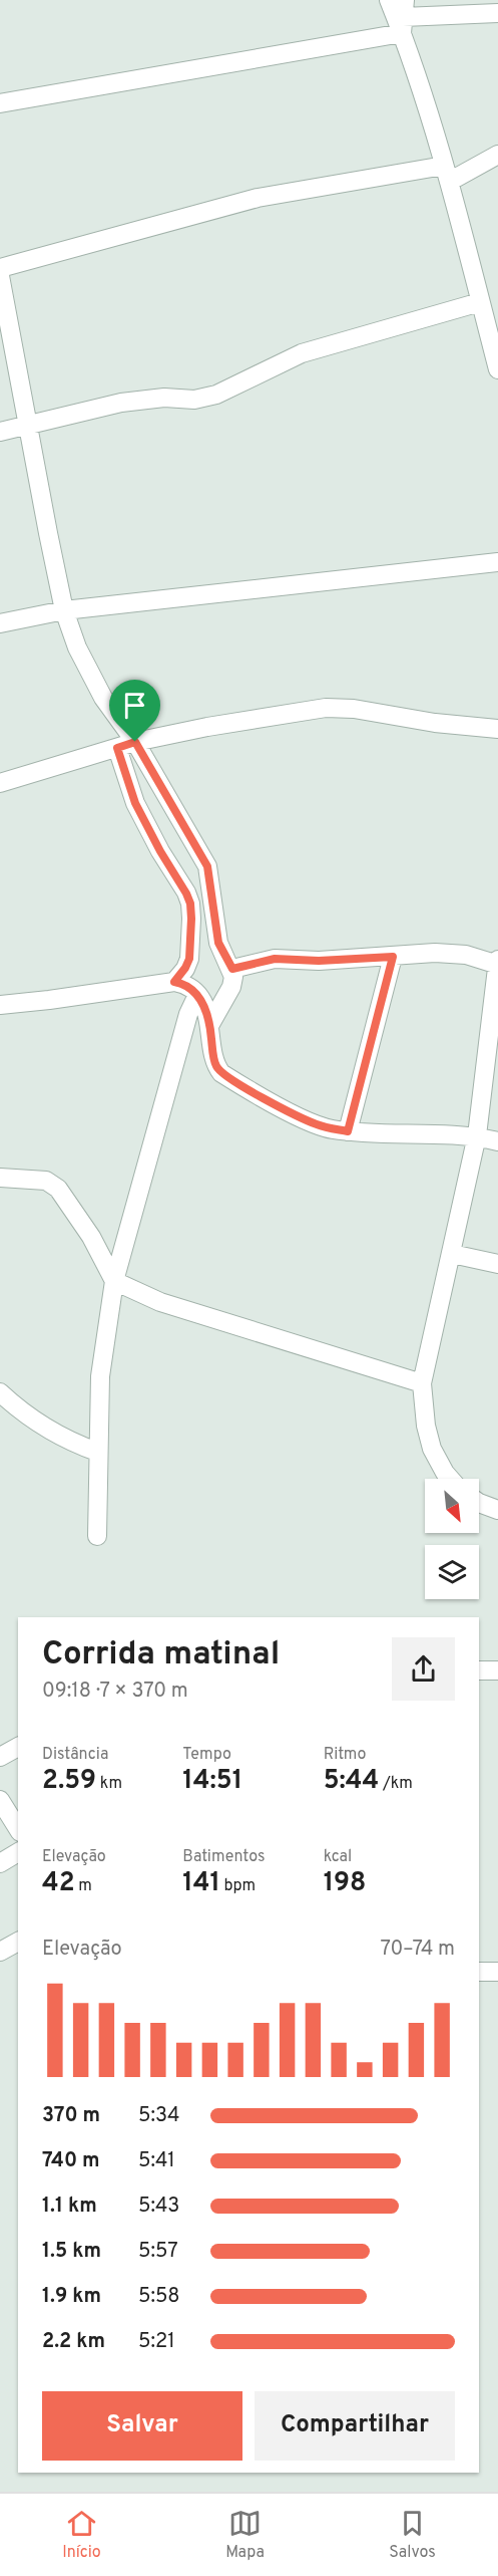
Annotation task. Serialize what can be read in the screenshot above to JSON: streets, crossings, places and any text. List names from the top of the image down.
{
  "north": "bottom right",
  "page": {
    "heading": ["Corrida matinal", "09:18 · 7 × 370 m"],
    "stats": [
      ["Distância", "2.59 km"],
      ["Tempo", "14:51"],
      ["Ritmo", "5:44 /km"],
      ["Elevação", "42 m"],
      ["Batimentos", "141 bpm"],
      ["kcal", "198"]
    ],
    "chart": ["Elevação", "70–74 m"],
    "list": [
      {
        "name": "370 m",
        "note": "5:34"
      },
      {
        "name": "740 m",
        "note": "5:41"
      },
      {
        "name": "1.1 km",
        "note": "5:43"
      },
      {
        "name": "1.5 km",
        "note": "5:57"
      },
      {
        "name": "1.9 km",
        "note": "5:58"
      },
      {
        "name": "2.2 km",
        "note": "5:21"
      }
    ],
    "buttons": ["Salvar", "Compartilhar"],
    "tabs": ["Início", "Mapa", "Salvos"]
  }
}
